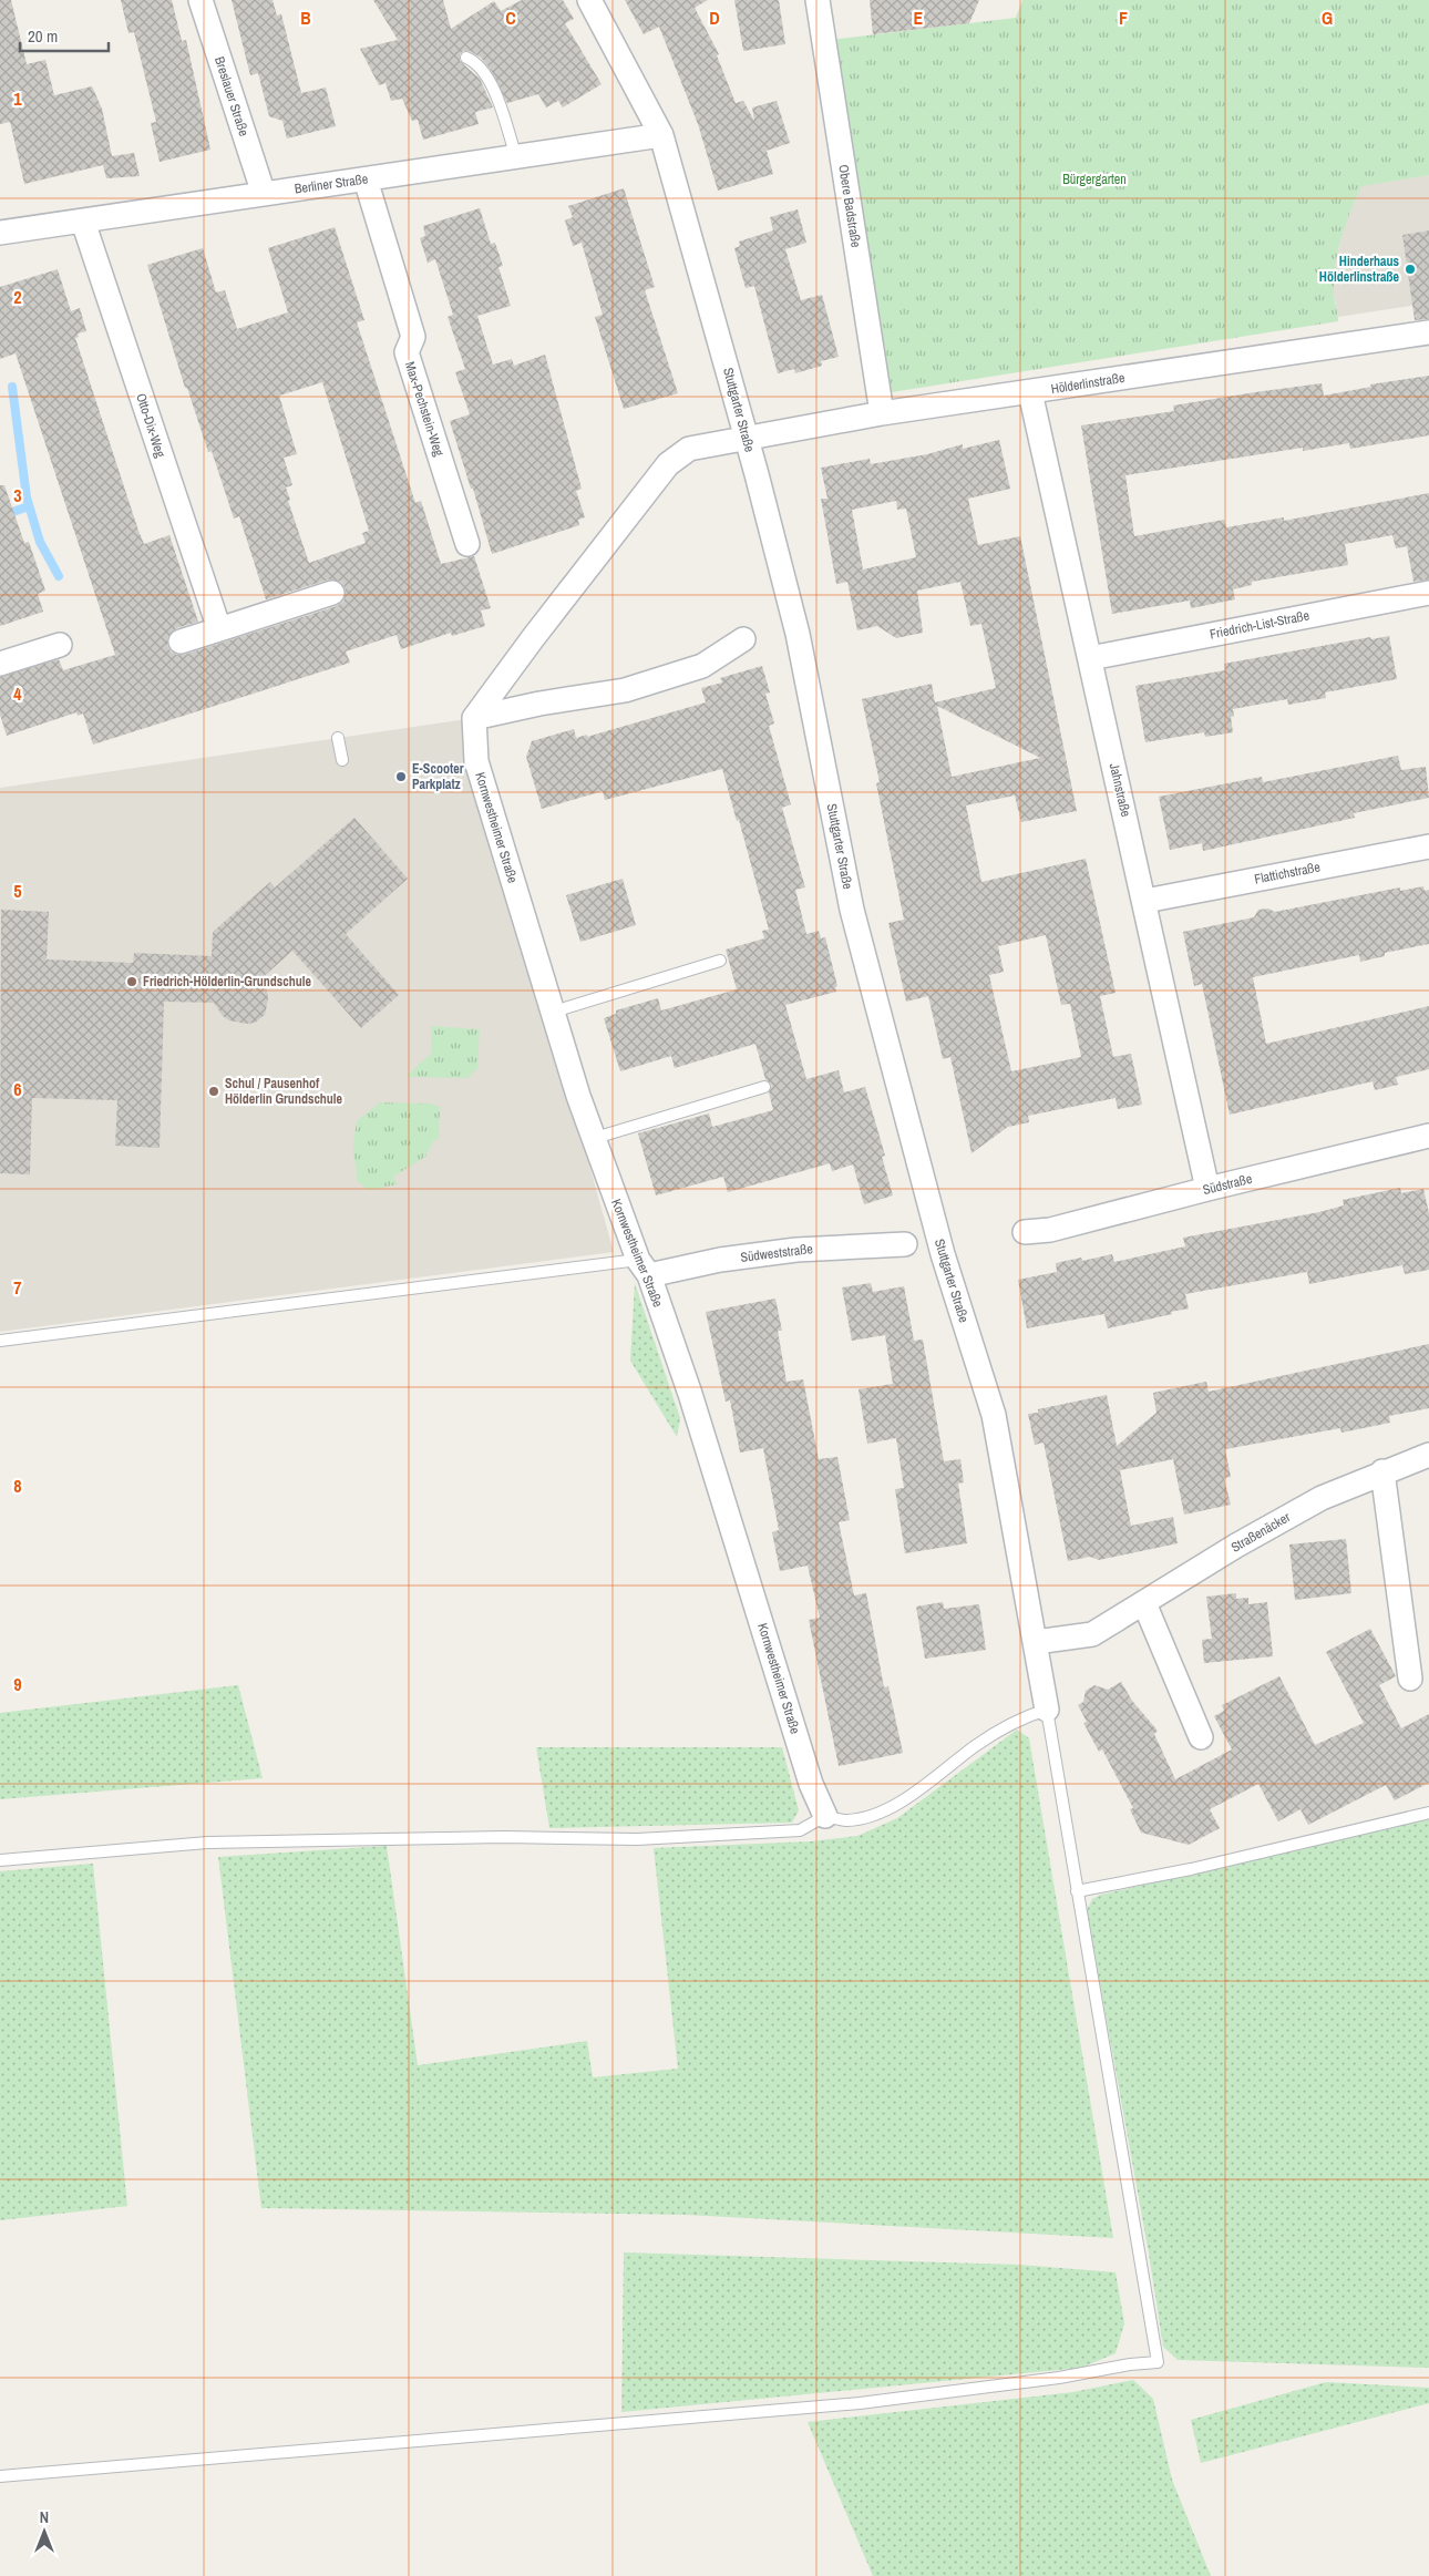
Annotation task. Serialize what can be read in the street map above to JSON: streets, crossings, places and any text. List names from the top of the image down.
{
  "streets": {
    "street": [
      "Breslauer Straße",
      "Berliner Straße",
      "Obere Badstraße",
      "Hölderlinstraße",
      "Max-Pechstein-Weg",
      "Stuttgarter Straße",
      "Otto-Dix-Weg",
      "Friedrich-List-Straße",
      "Jahnstraße",
      "Kornwestheimer Straße",
      "Flattichstraße",
      "Südstraße",
      "Südweststraße",
      "Straßenäcker"
    ]
  },
  "crossings": [
    ["Breslauer Straße", "Berliner Straße"],
    ["Berliner Straße", "Max-Pechstein-Weg"],
    ["Berliner Straße", "Stuttgarter Straße"],
    ["Berliner Straße", "Otto-Dix-Weg"],
    ["Obere Badstraße", "Hölderlinstraße"],
    ["Hölderlinstraße", "Stuttgarter Straße"],
    ["Hölderlinstraße", "Jahnstraße"],
    ["Stuttgarter Straße", "Straßenäcker"],
    ["Friedrich-List-Straße", "Jahnstraße"],
    ["Jahnstraße", "Flattichstraße"],
    ["Jahnstraße", "Südstraße"],
    ["Kornwestheimer Straße", "Südweststraße"]
  ],
  "parks": ["Bürgergarten"],
  "places": [
    "Hinderhaus Hölderlinstraße",
    "E-Scooter Parkplatz",
    "Friedrich-Hölderlin-Grundschule",
    "Schul / Pausenhof Hölderlin Grundschule"
  ],
  "scale_bar": "20 m",
  "north": "top",
  "grid": {
    "columns": [
      "B",
      "C",
      "D",
      "E",
      "F",
      "G"
    ],
    "rows": [
      "1",
      "2",
      "3",
      "4",
      "5",
      "6",
      "7",
      "8",
      "9"
    ]
  }
}
